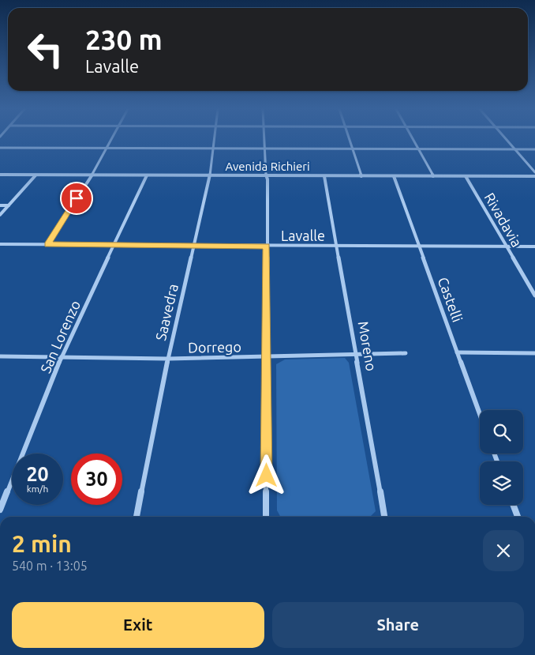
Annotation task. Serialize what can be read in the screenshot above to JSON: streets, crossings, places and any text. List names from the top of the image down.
{
  "streets": {
    "street": [
      "Avenida Richieri",
      "Rivadavia",
      "Lavalle",
      "Castelli",
      "Saavedra",
      "San Lorenzo",
      "Moreno",
      "Dorrego"
    ]
  },
  "crossings": [
    ["Avenida Richieri", "Rivadavia"],
    ["Avenida Richieri", "Castelli"],
    ["Avenida Richieri", "Saavedra"],
    ["Avenida Richieri", "San Lorenzo"],
    ["Avenida Richieri", "Moreno"],
    ["Rivadavia", "Lavalle"],
    ["Lavalle", "Castelli"],
    ["Lavalle", "Saavedra"],
    ["Lavalle", "San Lorenzo"],
    ["Lavalle", "Moreno"],
    ["Saavedra", "Dorrego"],
    ["San Lorenzo", "Dorrego"],
    ["Moreno", "Dorrego"]
  ],
  "page": {
    "turn": ["230 m", "Lavalle"],
    "speed": "20 km/h",
    "limit": "30",
    "heading": ["2 min", "540 m · 13:05"],
    "buttons": ["Exit", "Share"]
  }
}
